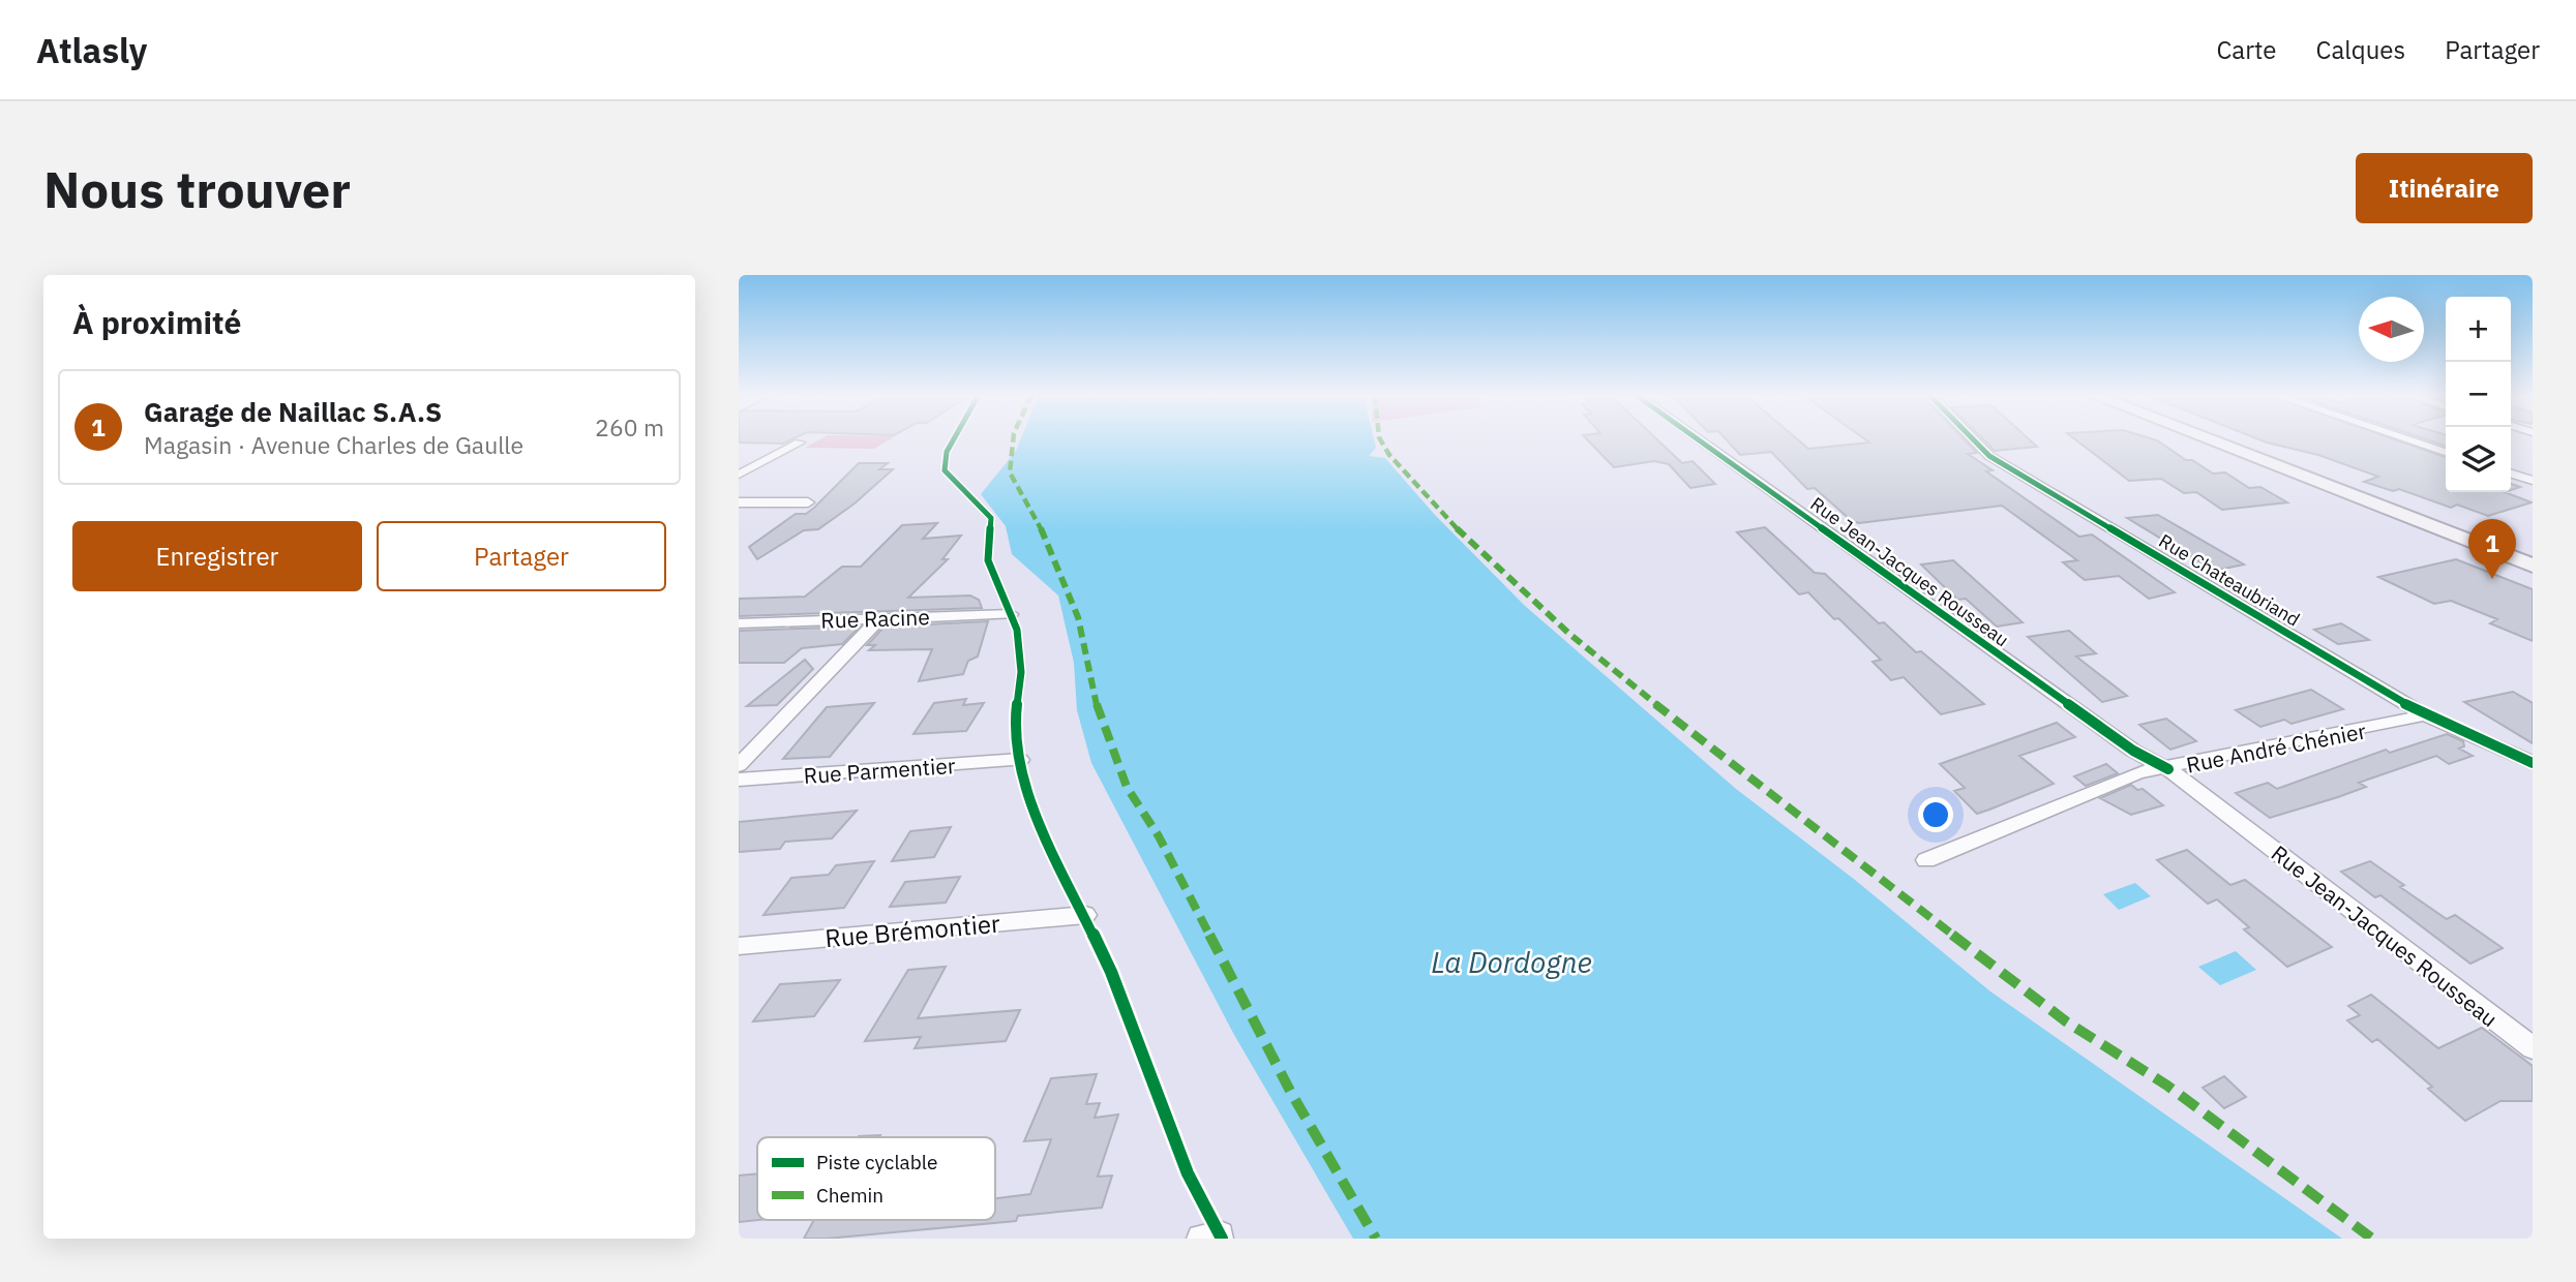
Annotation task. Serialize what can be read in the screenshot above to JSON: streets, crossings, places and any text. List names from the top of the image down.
{
  "streets": {
    "street": [
      "Rue Jean-Jacques Rousseau",
      "Rue Chateaubriand",
      "Rue Racine",
      "Rue André Chénier",
      "Rue Parmentier",
      "Rue Brémontier"
    ]
  },
  "crossings": [
    ["Rue Jean-Jacques Rousseau", "Rue André Chénier"],
    ["Rue Chateaubriand", "Rue André Chénier"]
  ],
  "water": ["La Dordogne"],
  "legend": ["Piste cyclable", "Chemin"],
  "north": "left",
  "page": {
    "header": "Atlasly",
    "nav": ["Carte", "Calques", "Partager"],
    "buttons": [
      "Itinéraire",
      ["Enregistrer", "Partager"]
    ],
    "title": "Nous trouver",
    "heading": "À proximité",
    "map_buttons": ["+", "−"],
    "list": [
      {
        "mark": "1",
        "name": "Garage de Naillac S.A.S",
        "note": "Magasin · Avenue Charles de Gaulle",
        "value": "260 m"
      }
    ],
    "pins": "1"
  }
}
